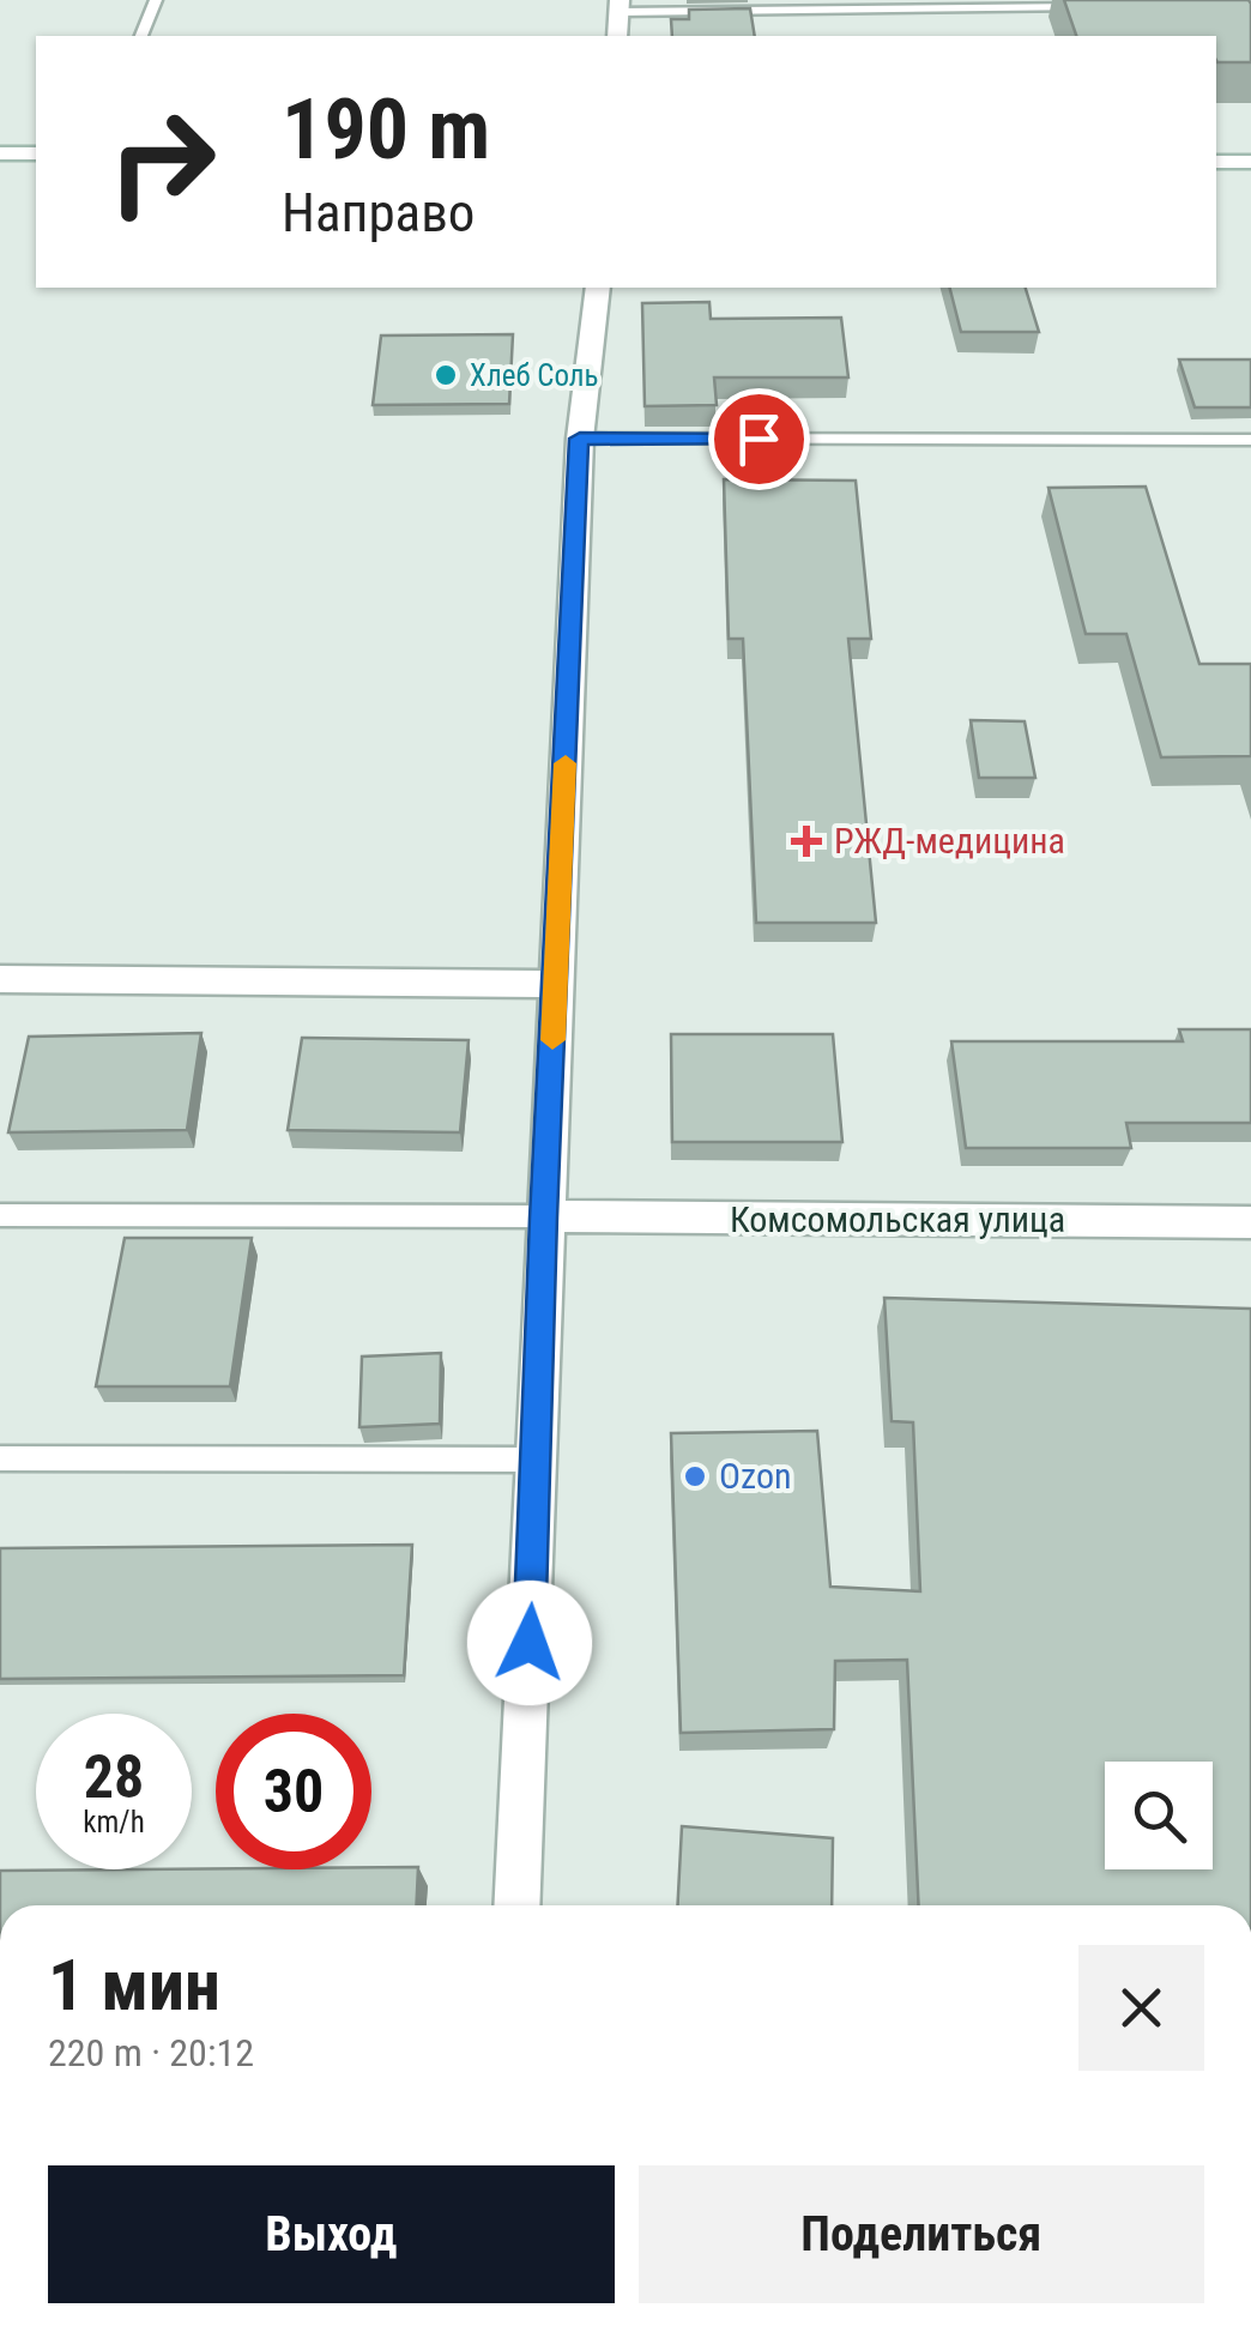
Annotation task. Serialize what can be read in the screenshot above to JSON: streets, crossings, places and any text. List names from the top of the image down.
{
  "streets": {
    "street": ["Комсомольская улица"]
  },
  "places": {
    "other": ["Хлеб Соль", "Ozon"],
    "health": ["РЖД-медицина"]
  },
  "page": {
    "turn": ["190 m", "Направо"],
    "speed": "28 km/h",
    "limit": "30",
    "heading": ["1 мин", "220 m · 20:12"],
    "buttons": ["Выход", "Поделиться"]
  }
}
